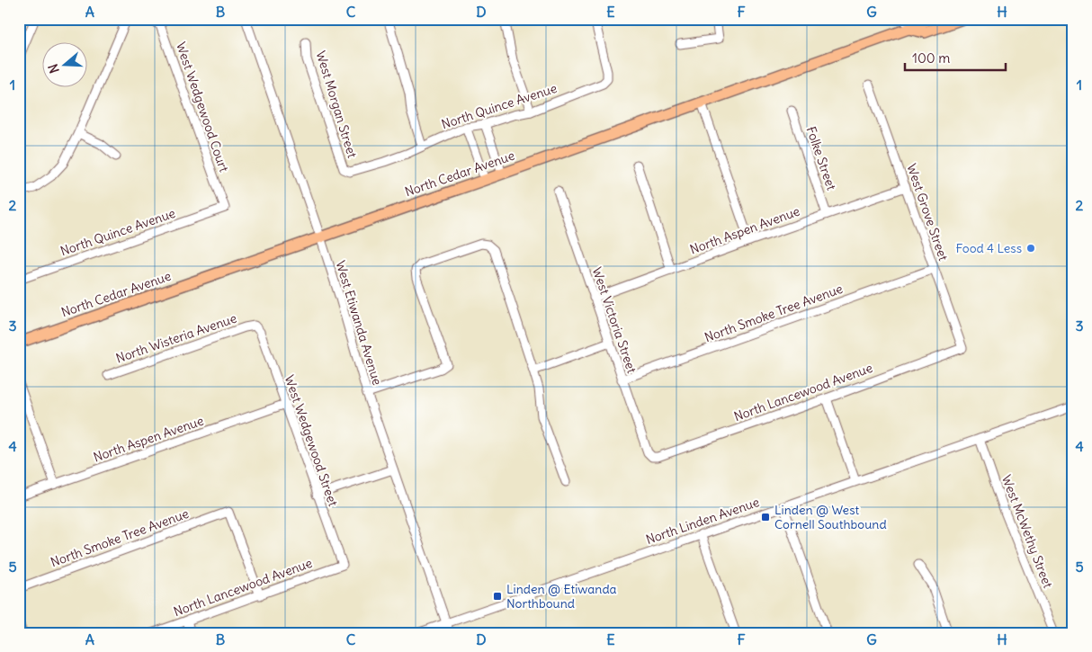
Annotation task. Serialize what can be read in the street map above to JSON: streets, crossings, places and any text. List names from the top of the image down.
{
  "streets": {
    "main road": ["North Cedar Avenue"],
    "street": [
      "West Morgan Street",
      "North Quince Avenue",
      "West Wedgewood Court",
      "Folke Street",
      "West Grove Street",
      "North Aspen Avenue",
      "North Smoke Tree Avenue",
      "West Victoria Street",
      "West Etiwanda Avenue",
      "North Wisteria Avenue",
      "North Lancewood Avenue",
      "West Wedgewood Street",
      "North Linden Avenue",
      "West McWethy Street"
    ]
  },
  "crossings": [
    ["West Morgan Street", "North Quince Avenue"],
    ["North Quince Avenue", "West Wedgewood Court"],
    ["Folke Street", "North Aspen Avenue"],
    ["North Cedar Avenue", "West Etiwanda Avenue"],
    ["West Grove Street", "North Aspen Avenue"],
    ["West Grove Street", "North Smoke Tree Avenue"],
    ["West Grove Street", "North Lancewood Avenue"],
    ["North Aspen Avenue", "West Victoria Street"],
    ["North Aspen Avenue", "West Wedgewood Street"],
    ["North Smoke Tree Avenue", "West Victoria Street"],
    ["North Smoke Tree Avenue", "North Lancewood Avenue"],
    ["West Victoria Street", "North Lancewood Avenue"],
    ["West Etiwanda Avenue", "North Linden Avenue"],
    ["North Wisteria Avenue", "West Wedgewood Street"],
    ["North Lancewood Avenue", "West Wedgewood Street"],
    ["North Linden Avenue", "West McWethy Street"]
  ],
  "places": {
    "other": ["Food 4 Less"],
    "transit": ["Linden @ West Cornell Southbound", "Linden @ Etiwanda Northbound"]
  },
  "scale_bar": "100 m",
  "north": "left",
  "grid": {
    "columns": [
      "A",
      "B",
      "C",
      "D",
      "E",
      "F",
      "G",
      "H"
    ],
    "rows": [
      "1",
      "2",
      "3",
      "4",
      "5"
    ]
  }
}
